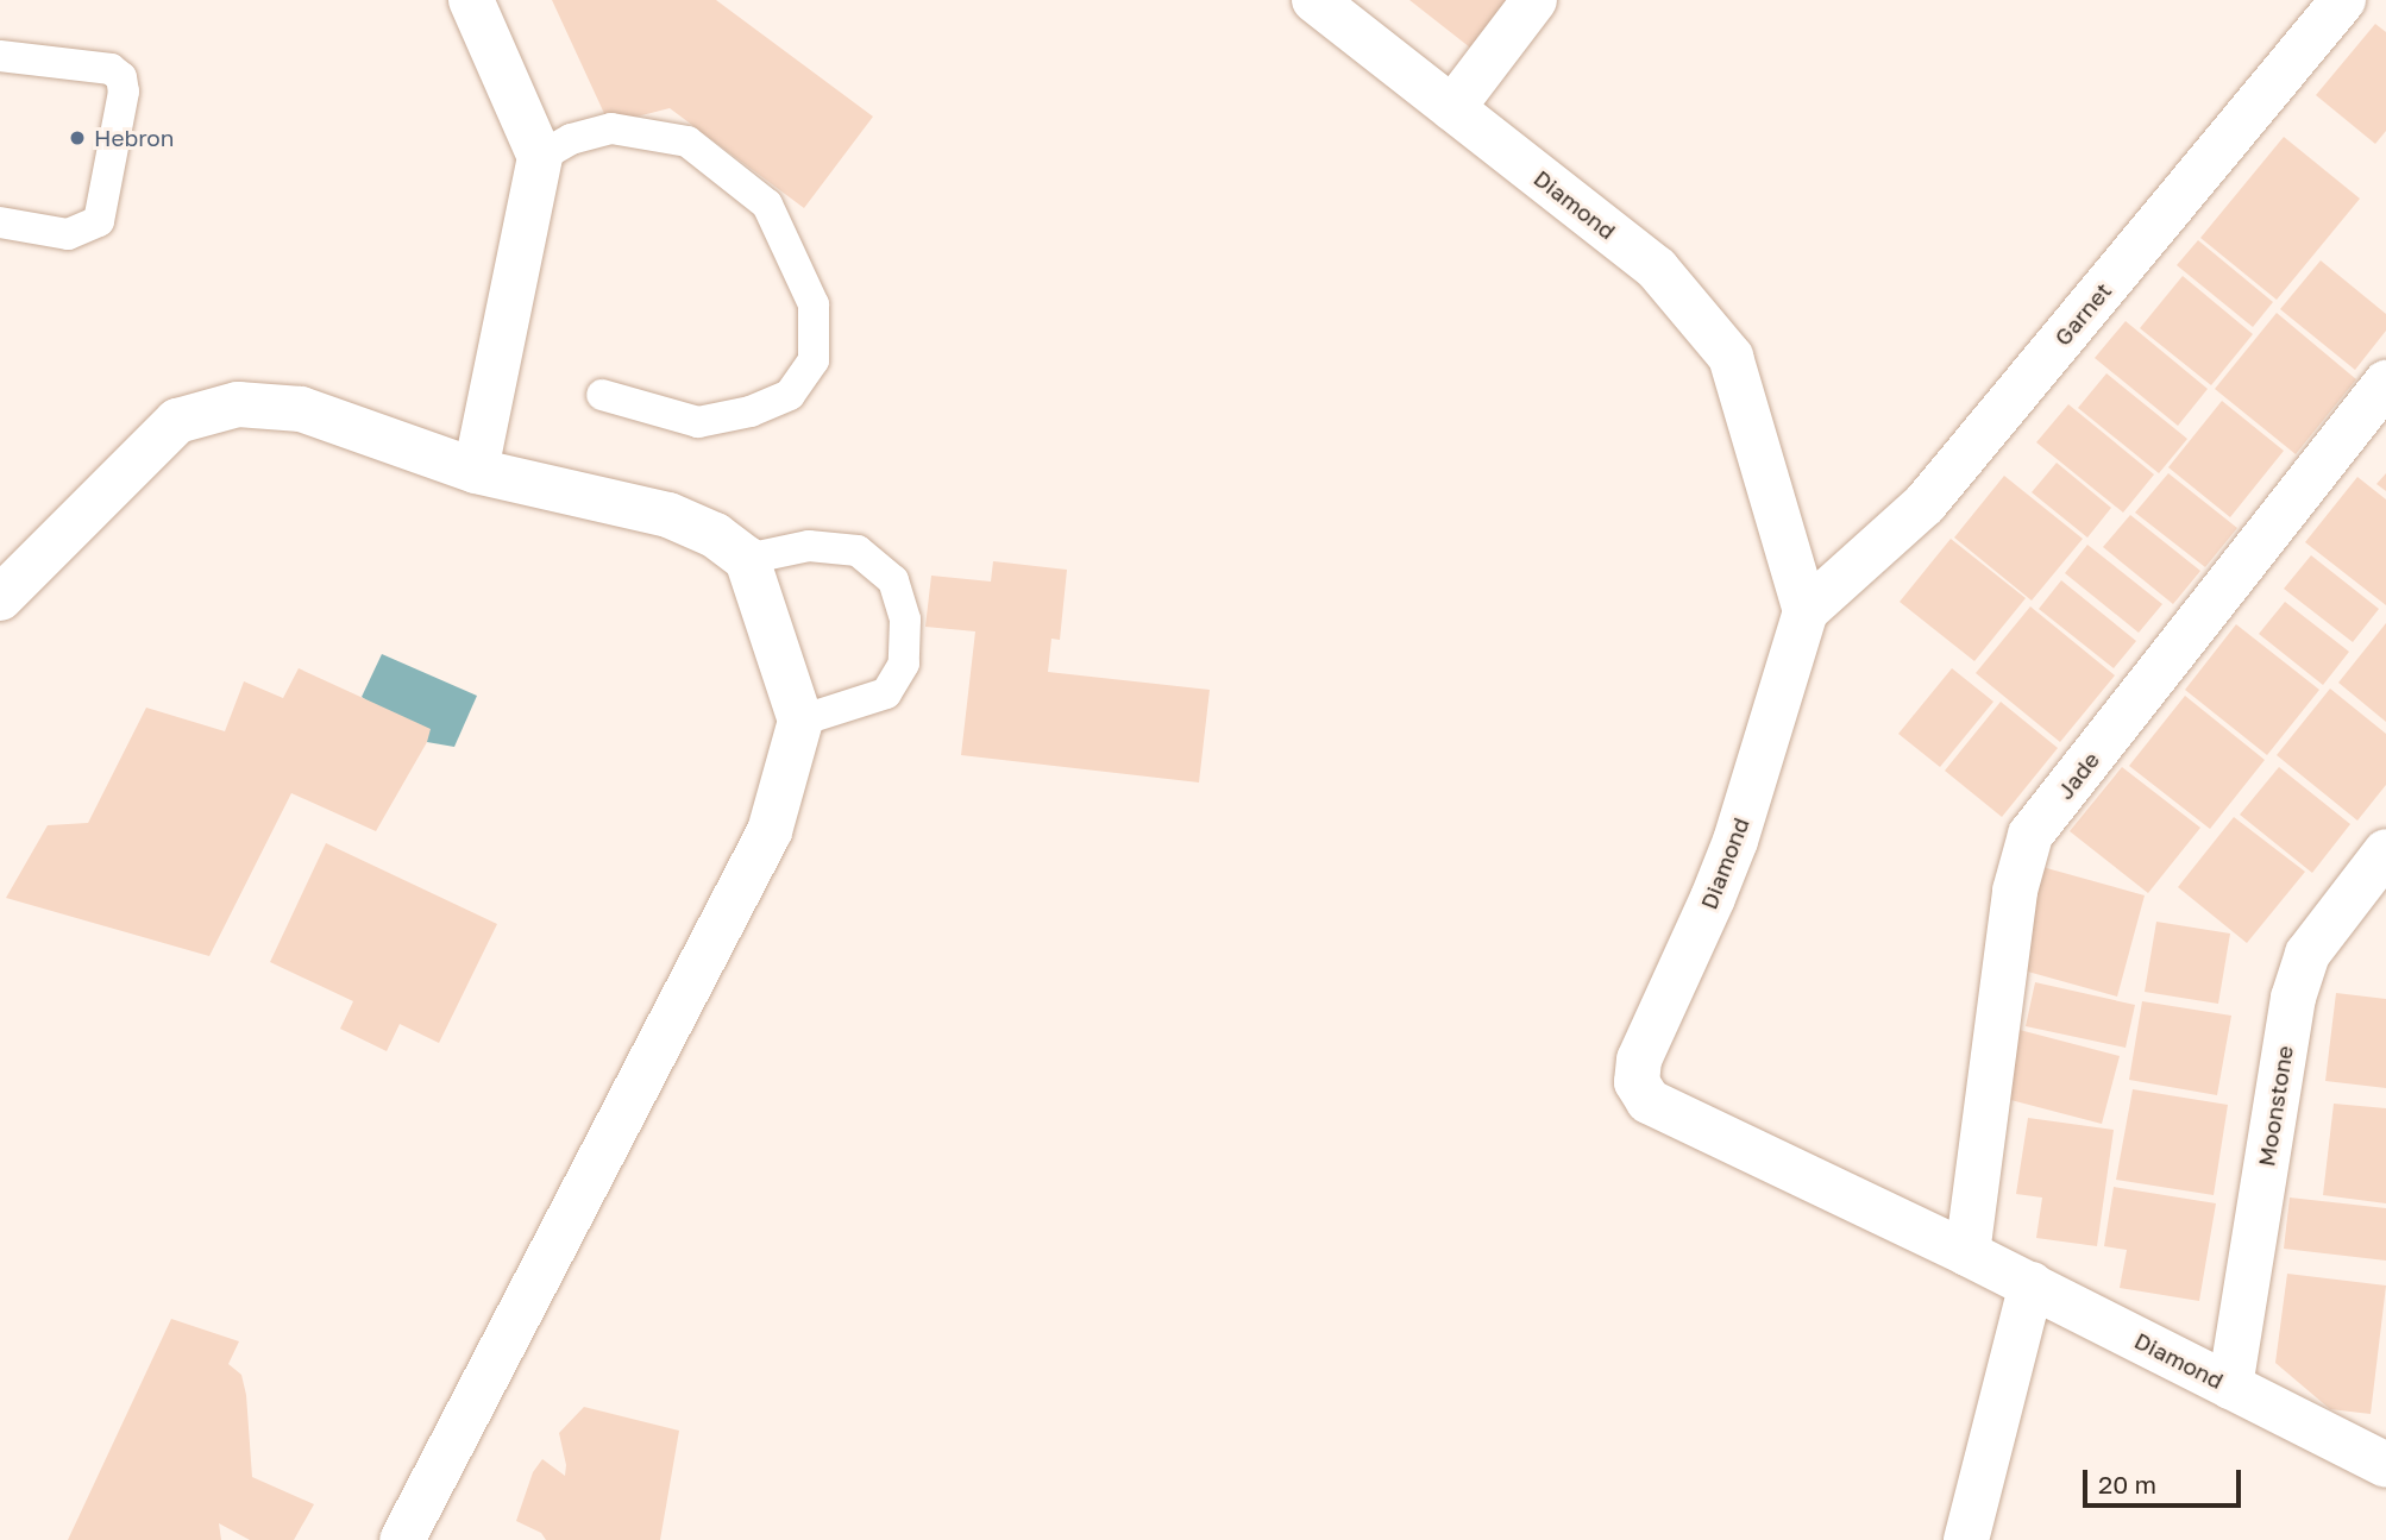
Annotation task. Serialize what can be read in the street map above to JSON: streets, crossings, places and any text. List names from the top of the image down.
{
  "streets": {
    "street": [
      "Diamond",
      "Garnet",
      "Jade",
      "Moonstone"
    ]
  },
  "crossings": [
    ["Diamond", "Garnet"],
    ["Diamond", "Jade"],
    ["Diamond", "Moonstone"]
  ],
  "places": ["Hebron"],
  "scale_bar": "20 m"
}
